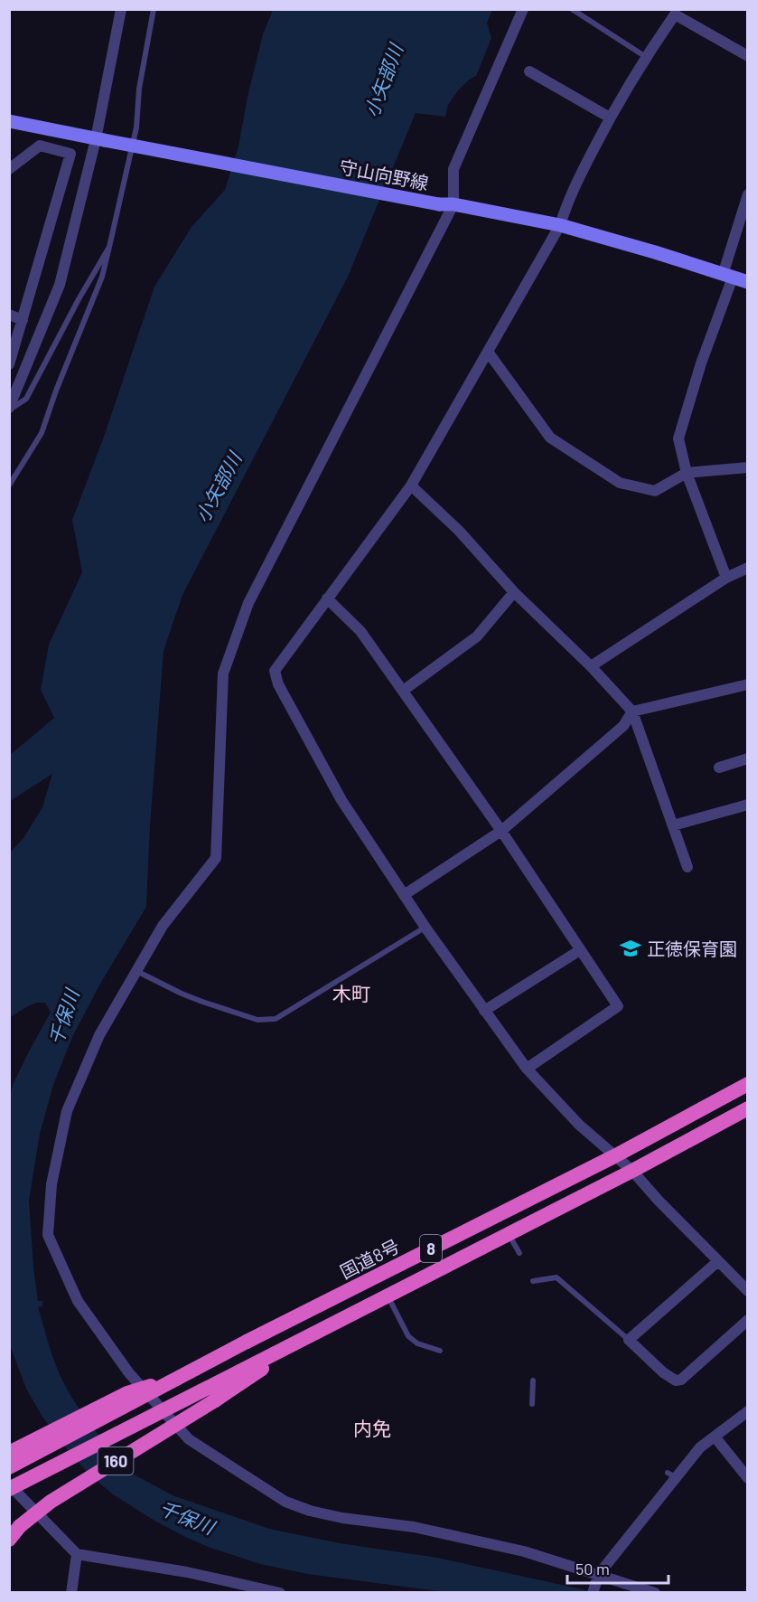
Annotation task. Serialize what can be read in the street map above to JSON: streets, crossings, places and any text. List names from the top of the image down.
{
  "streets": {
    "highway": ["8", "国道8号", "160"],
    "main road": ["守山向野線"]
  },
  "crossings": [
    ["8", "160"]
  ],
  "districts": ["木町", "内免"],
  "water": ["小矢部川", "千保川"],
  "places": {
    "school or university": ["正徳保育園"]
  },
  "scale_bar": "50 m"
}
